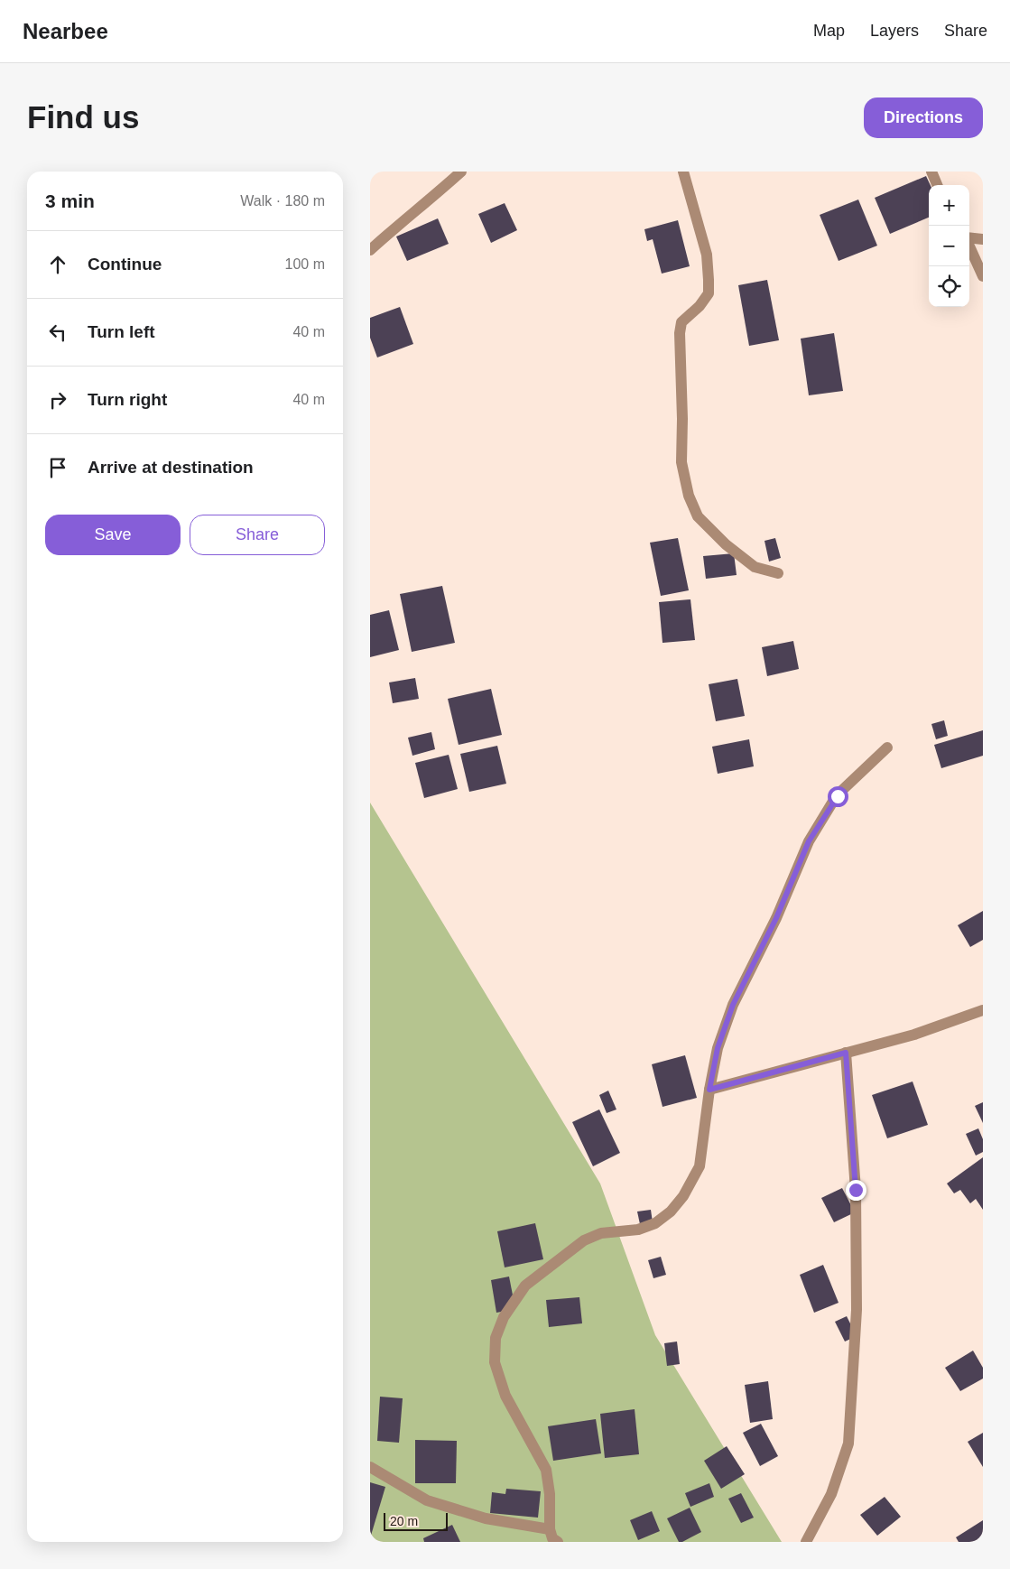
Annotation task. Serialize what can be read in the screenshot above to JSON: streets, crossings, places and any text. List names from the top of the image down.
{
  "scale_bar": "20 m",
  "page": {
    "header": "Nearbee",
    "nav": ["Map", "Layers", "Share"],
    "buttons": [
      "Directions",
      ["Save", "Share"]
    ],
    "title": "Find us",
    "heading": ["3 min", "Walk · 180 m"],
    "map_buttons": ["+", "−"],
    "list": [
      ["Continue", "100 m"],
      ["Turn left", "40 m"],
      ["Turn right", "40 m"],
      "Arrive at destination"
    ],
    "scale": "20 m"
  }
}
